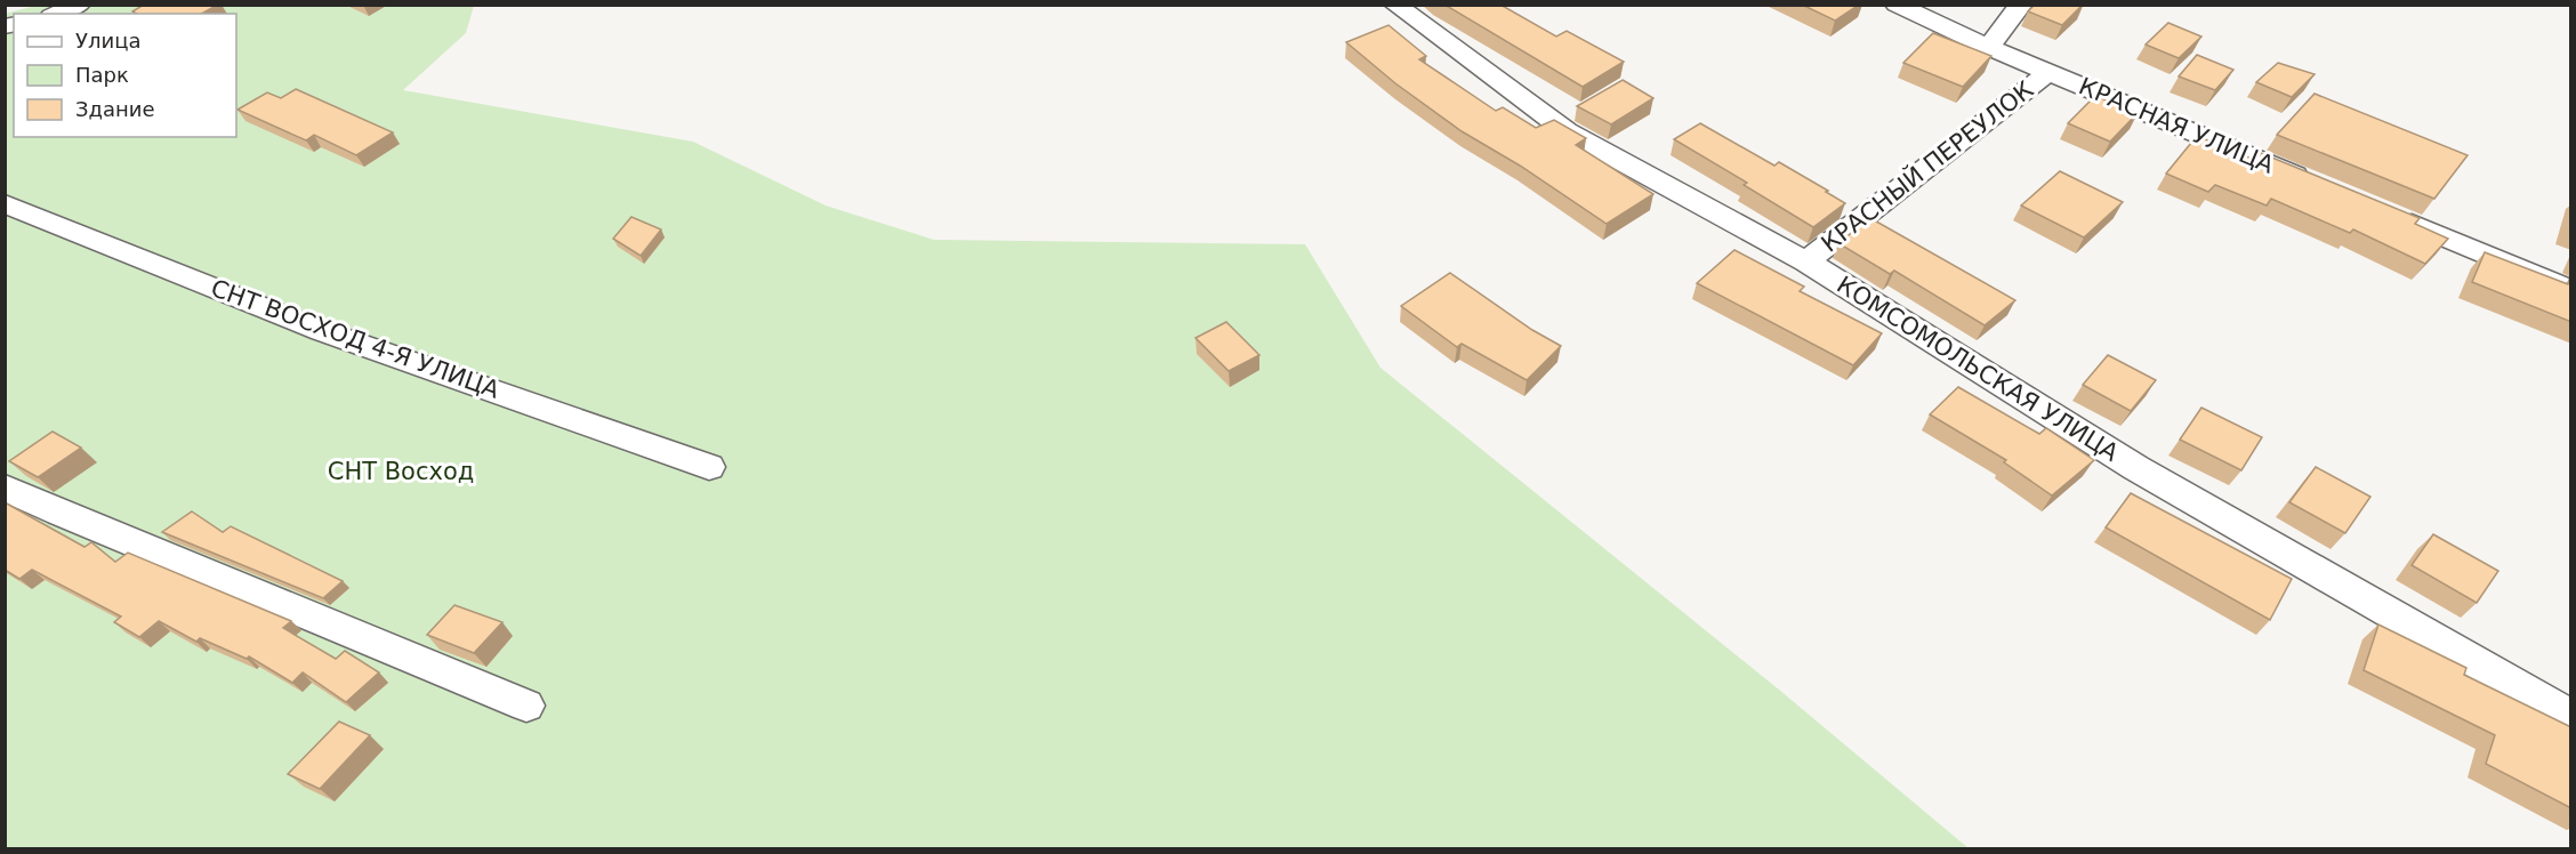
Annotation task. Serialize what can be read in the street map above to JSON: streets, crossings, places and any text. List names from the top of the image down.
{
  "streets": {
    "street": [
      "КРАСНАЯ УЛИЦА",
      "КРАСНЫЙ ПЕРЕУЛОК",
      "СНТ ВОСХОД 4-Я УЛИЦА",
      "КОМСОМОЛЬСКАЯ УЛИЦА"
    ]
  },
  "crossings": [
    ["КРАСНАЯ УЛИЦА", "КРАСНЫЙ ПЕРЕУЛОК"],
    ["КРАСНЫЙ ПЕРЕУЛОК", "КОМСОМОЛЬСКАЯ УЛИЦА"]
  ],
  "parks": ["СНТ Восход"],
  "legend": ["Улица", "Парк", "Здание"]
}
